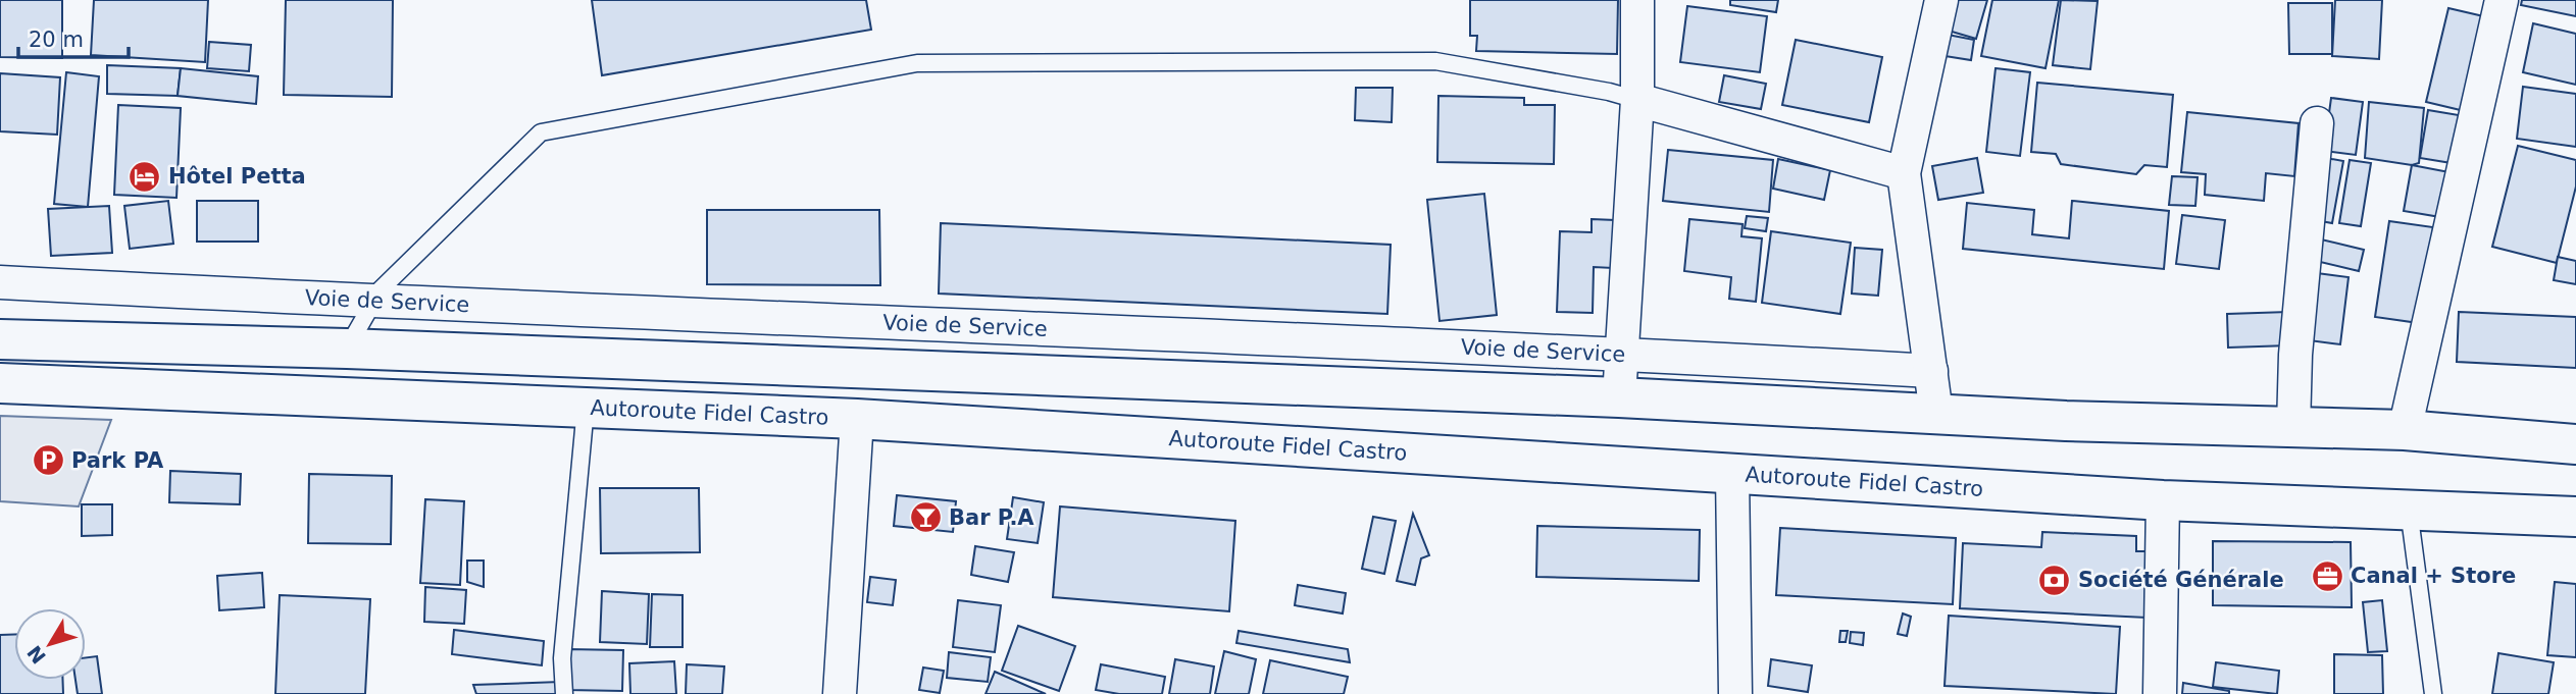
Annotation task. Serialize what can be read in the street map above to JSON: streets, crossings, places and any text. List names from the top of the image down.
{
  "streets": {
    "highway": ["Autoroute Fidel Castro"],
    "street": ["Voie de Service"]
  },
  "places": {
    "hotel": ["Hôtel Petta"],
    "parking": ["Park PA"],
    "bar": ["Bar P.A"],
    "office": ["Canal + Store"],
    "bank": ["Société Générale"]
  },
  "scale_bar": "20 m",
  "north": "bottom left"
}
